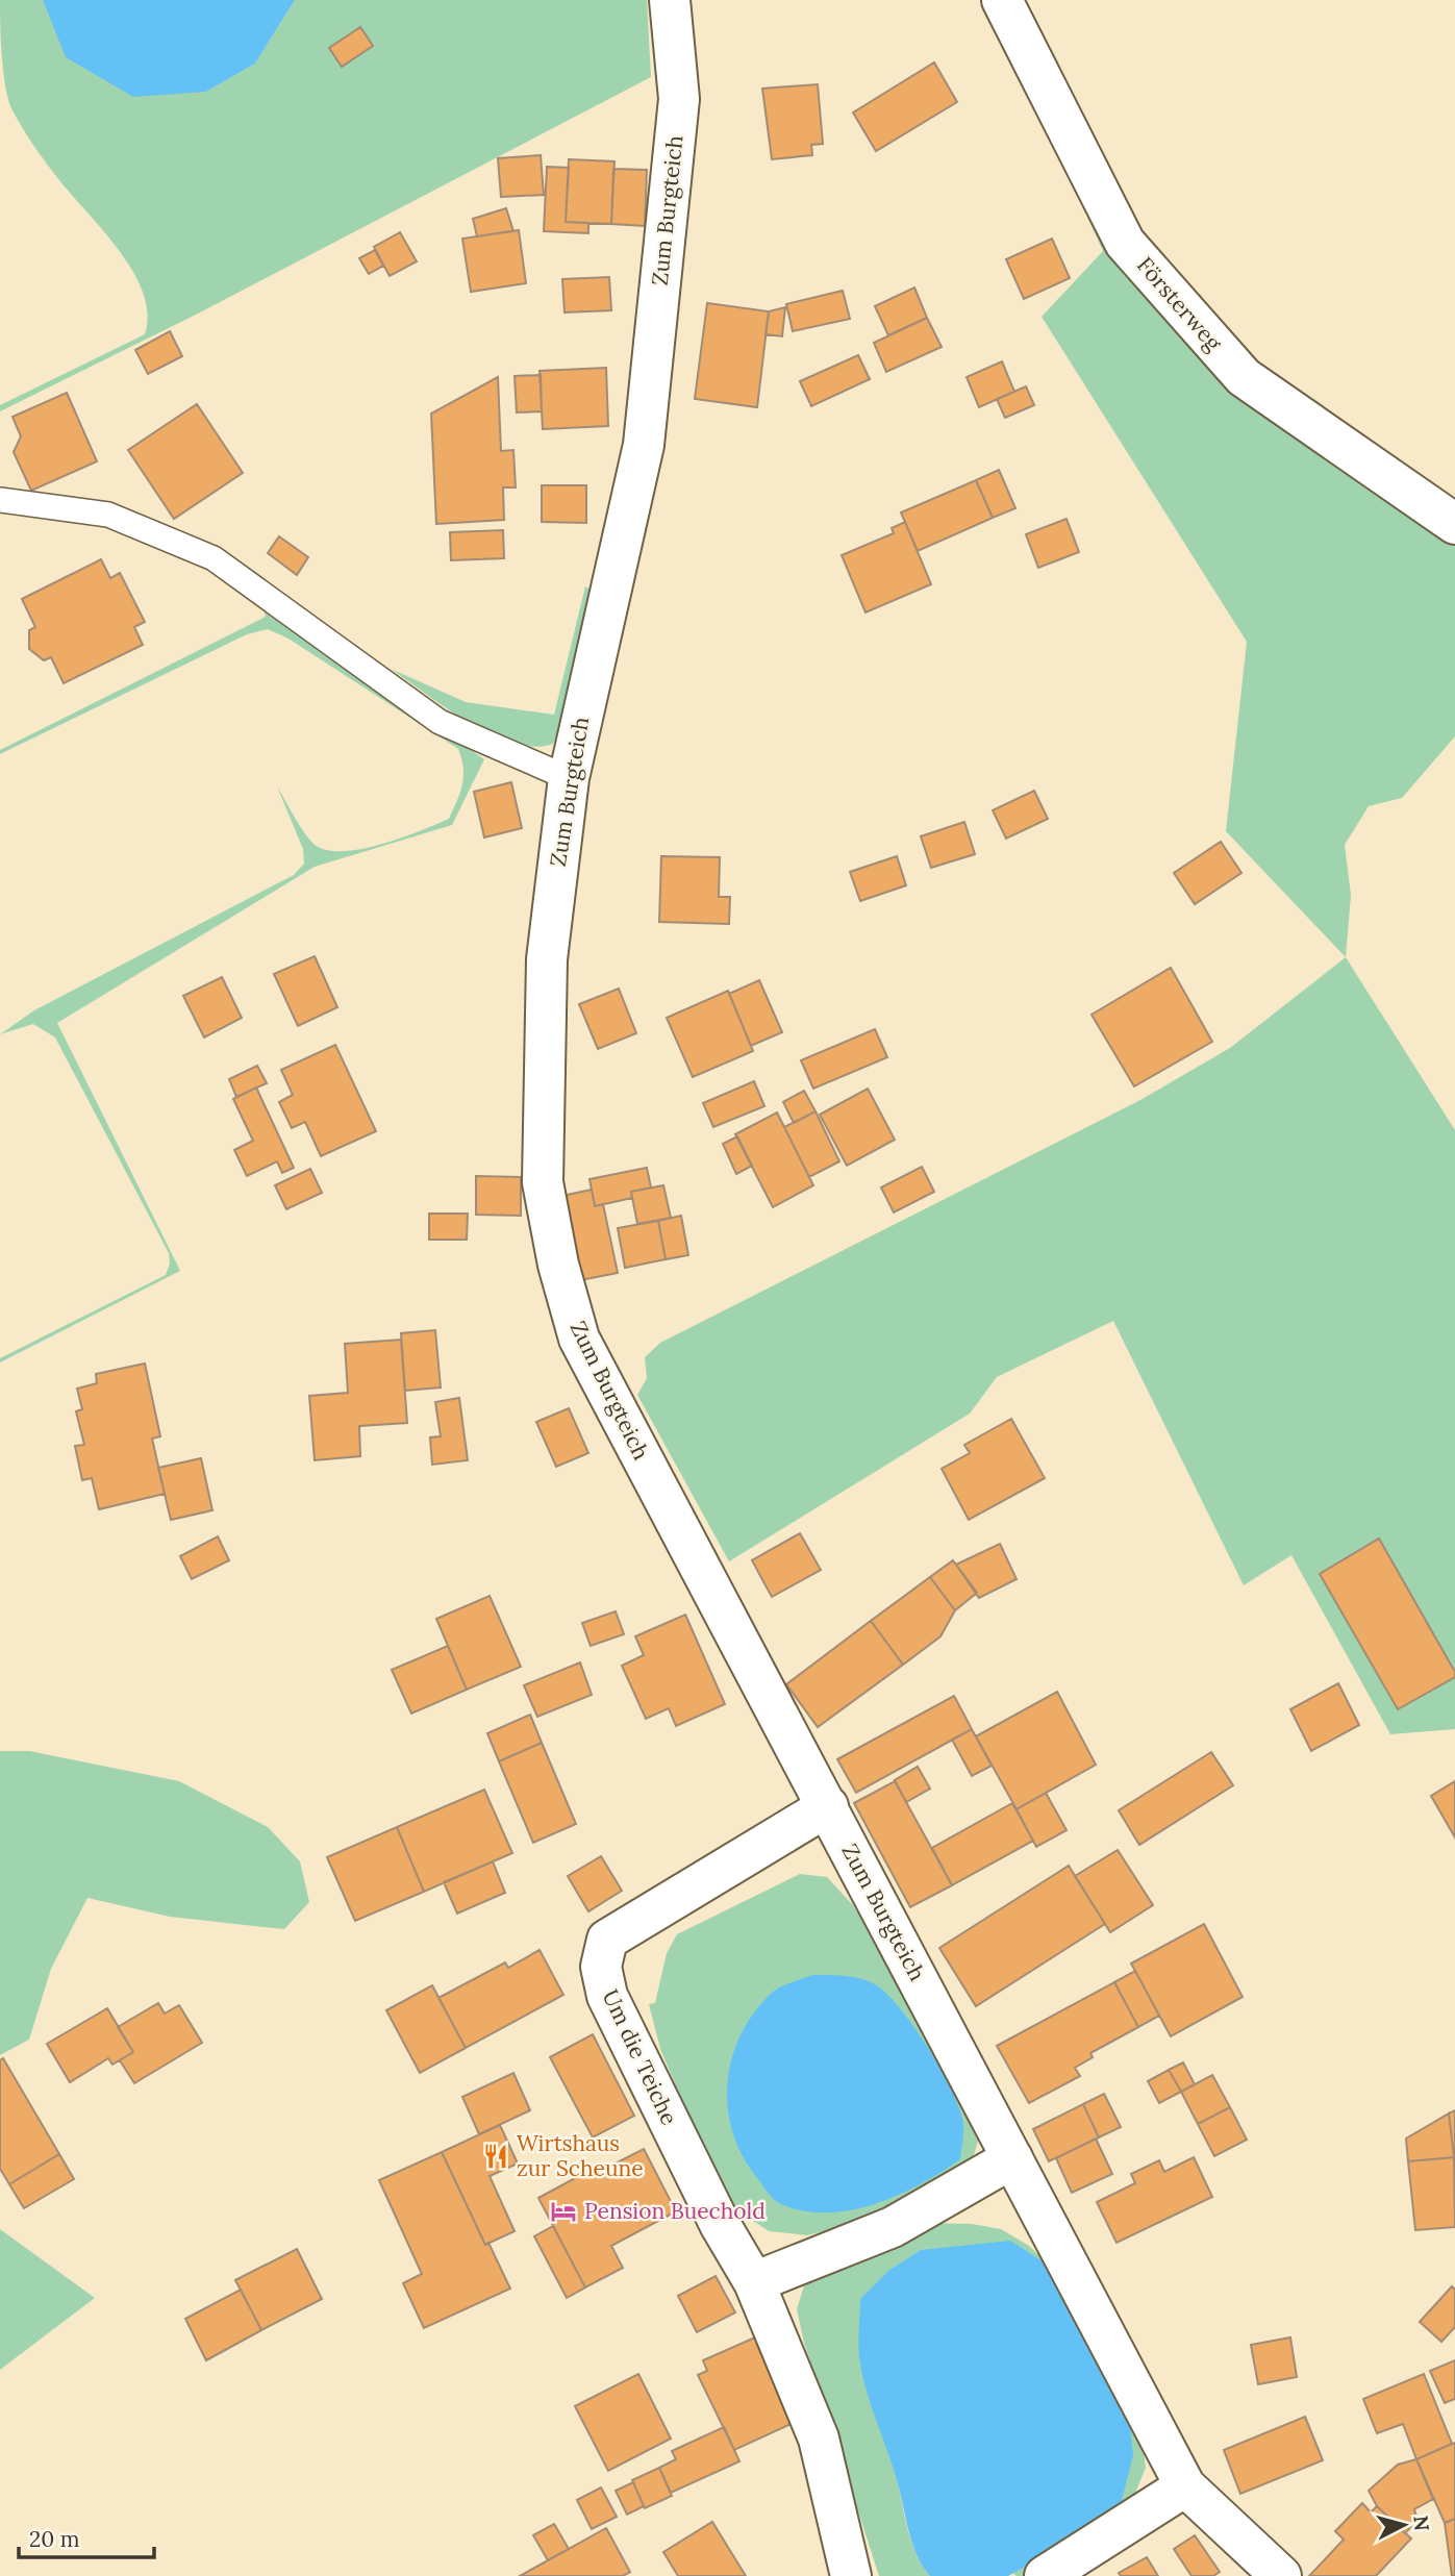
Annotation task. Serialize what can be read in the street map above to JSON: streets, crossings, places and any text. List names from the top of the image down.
{
  "streets": {
    "street": ["Zum Burgteich", "Försterweg", "Um die Teiche"]
  },
  "crossings": [
    ["Zum Burgteich", "Um die Teiche"]
  ],
  "places": {
    "restaurant": ["Wirtshaus zur Scheune"],
    "hotel": ["Pension Buechold"]
  },
  "scale_bar": "20 m",
  "north": "right"
}
